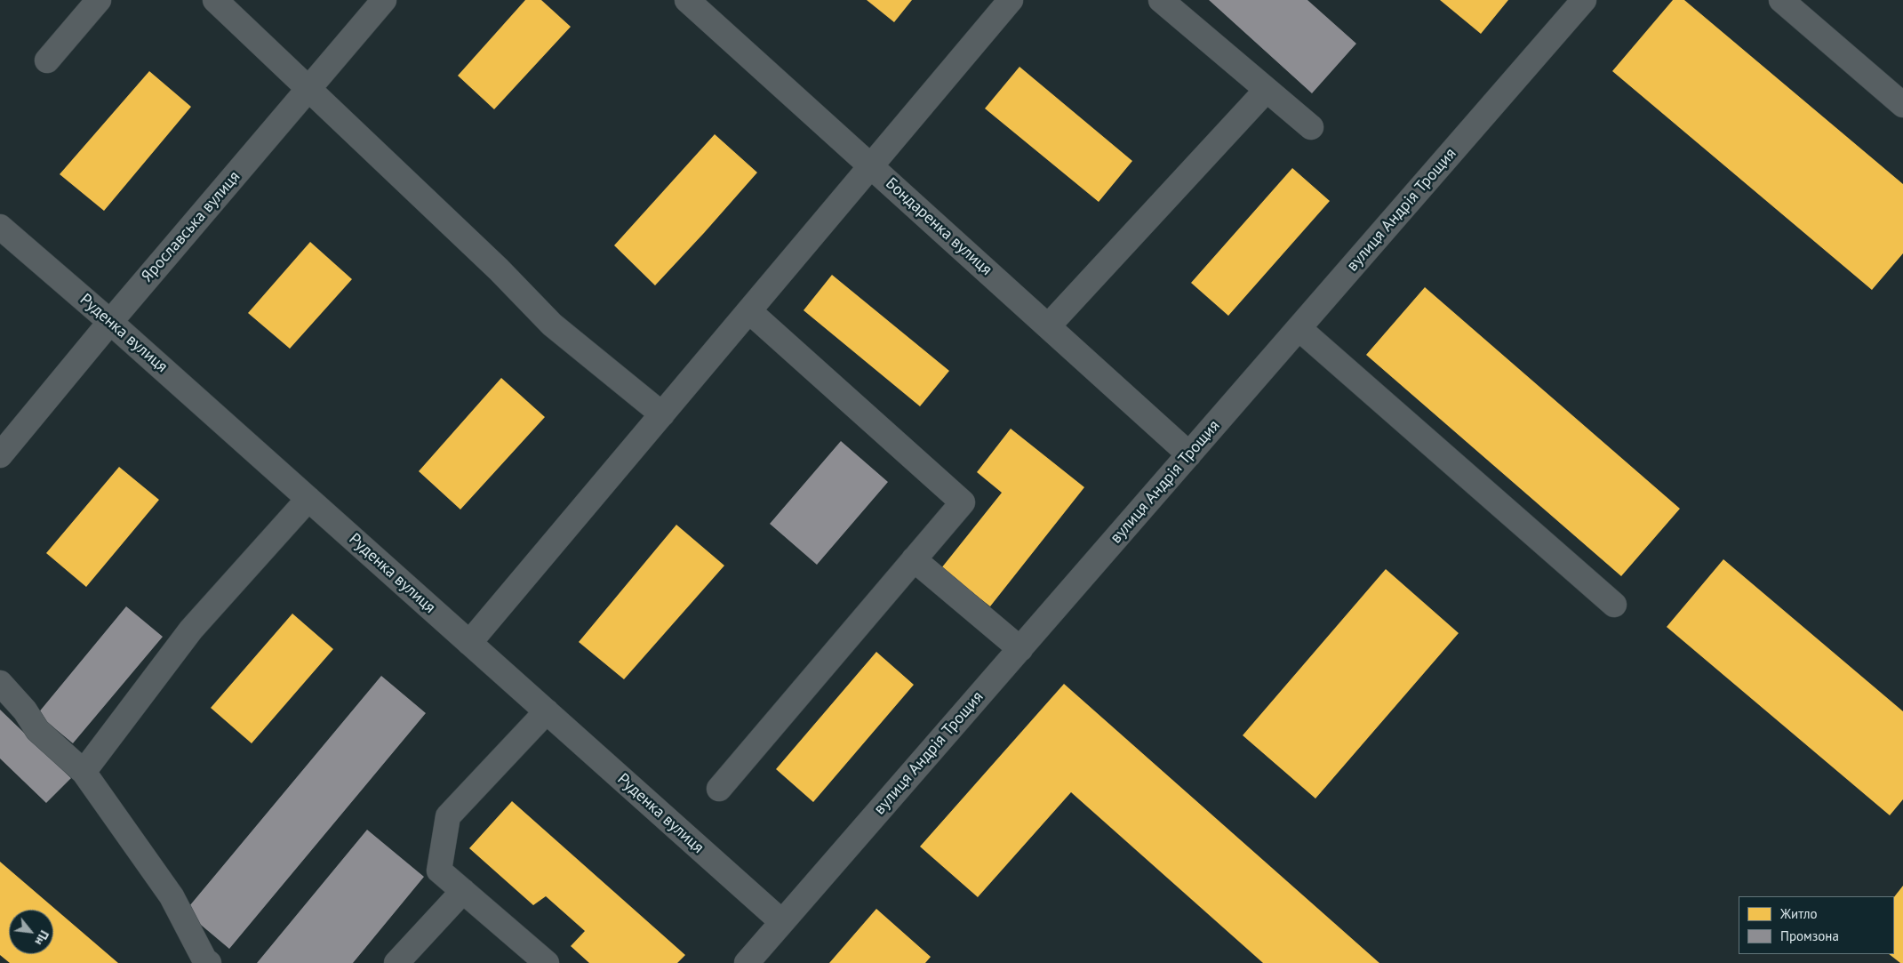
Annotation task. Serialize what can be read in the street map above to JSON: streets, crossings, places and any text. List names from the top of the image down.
{
  "streets": {
    "street": [
      "вулиця Андрія Трощия",
      "Ярославська вулиця",
      "Бондаренка вулиця",
      "Руденка вулиця"
    ]
  },
  "crossings": [
    ["вулиця Андрія Трощия", "Бондаренка вулиця"],
    ["вулиця Андрія Трощия", "Руденка вулиця"],
    ["Ярославська вулиця", "Руденка вулиця"]
  ],
  "legend": ["Житло", "Промзона"],
  "north": "bottom right"
}
